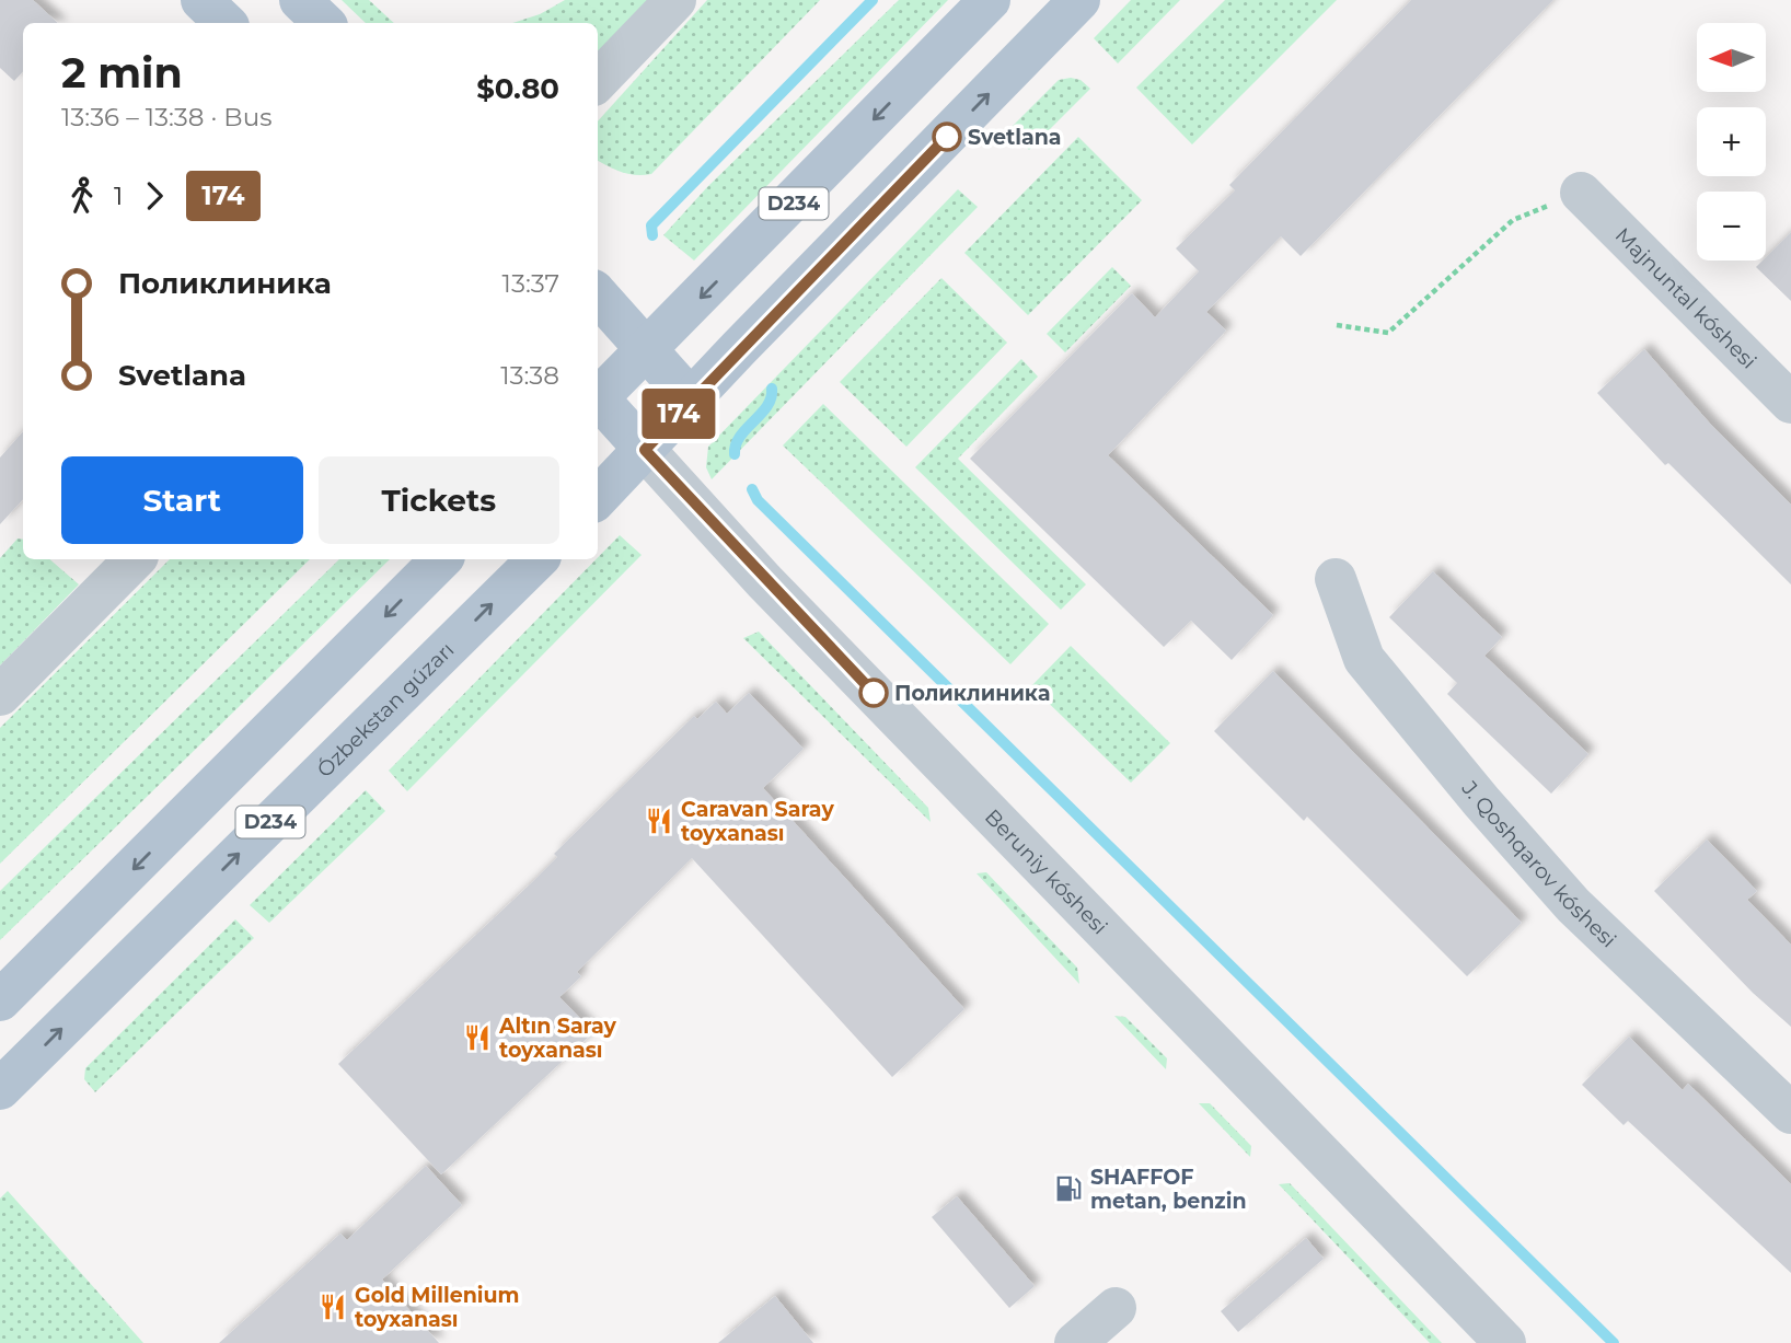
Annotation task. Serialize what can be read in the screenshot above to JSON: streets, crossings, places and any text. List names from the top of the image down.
{
  "streets": {
    "main road": ["D234", "Ózbekstan gúzarı", "Beruniy kóshesi"],
    "street": ["Majnuntal kóshesi", "J. Qoshqarov kóshesi"]
  },
  "crossings": [
    ["D234", "Beruniy kóshesi"]
  ],
  "places": {
    "other": ["Svetlana", "Поликлиника"],
    "restaurant": ["Caravan Saray toyxanası", "Altın Saray toyxanası", "Gold Millenium toyxanası"],
    "fuel station": ["SHAFFOF metan, benzin"]
  },
  "lines": ["bus line 174"],
  "north": "left",
  "page": {
    "on_map": "174",
    "map_buttons": ["+", "−"],
    "heading": ["2 min", "13:36 – 13:38 · Bus", "$0.80"],
    "legs": ["1", "174"],
    "list": [
      {
        "name": "Поликлиника",
        "value": "13:37"
      },
      {
        "name": "Svetlana",
        "value": "13:38"
      }
    ],
    "buttons": ["Start", "Tickets"]
  }
}
